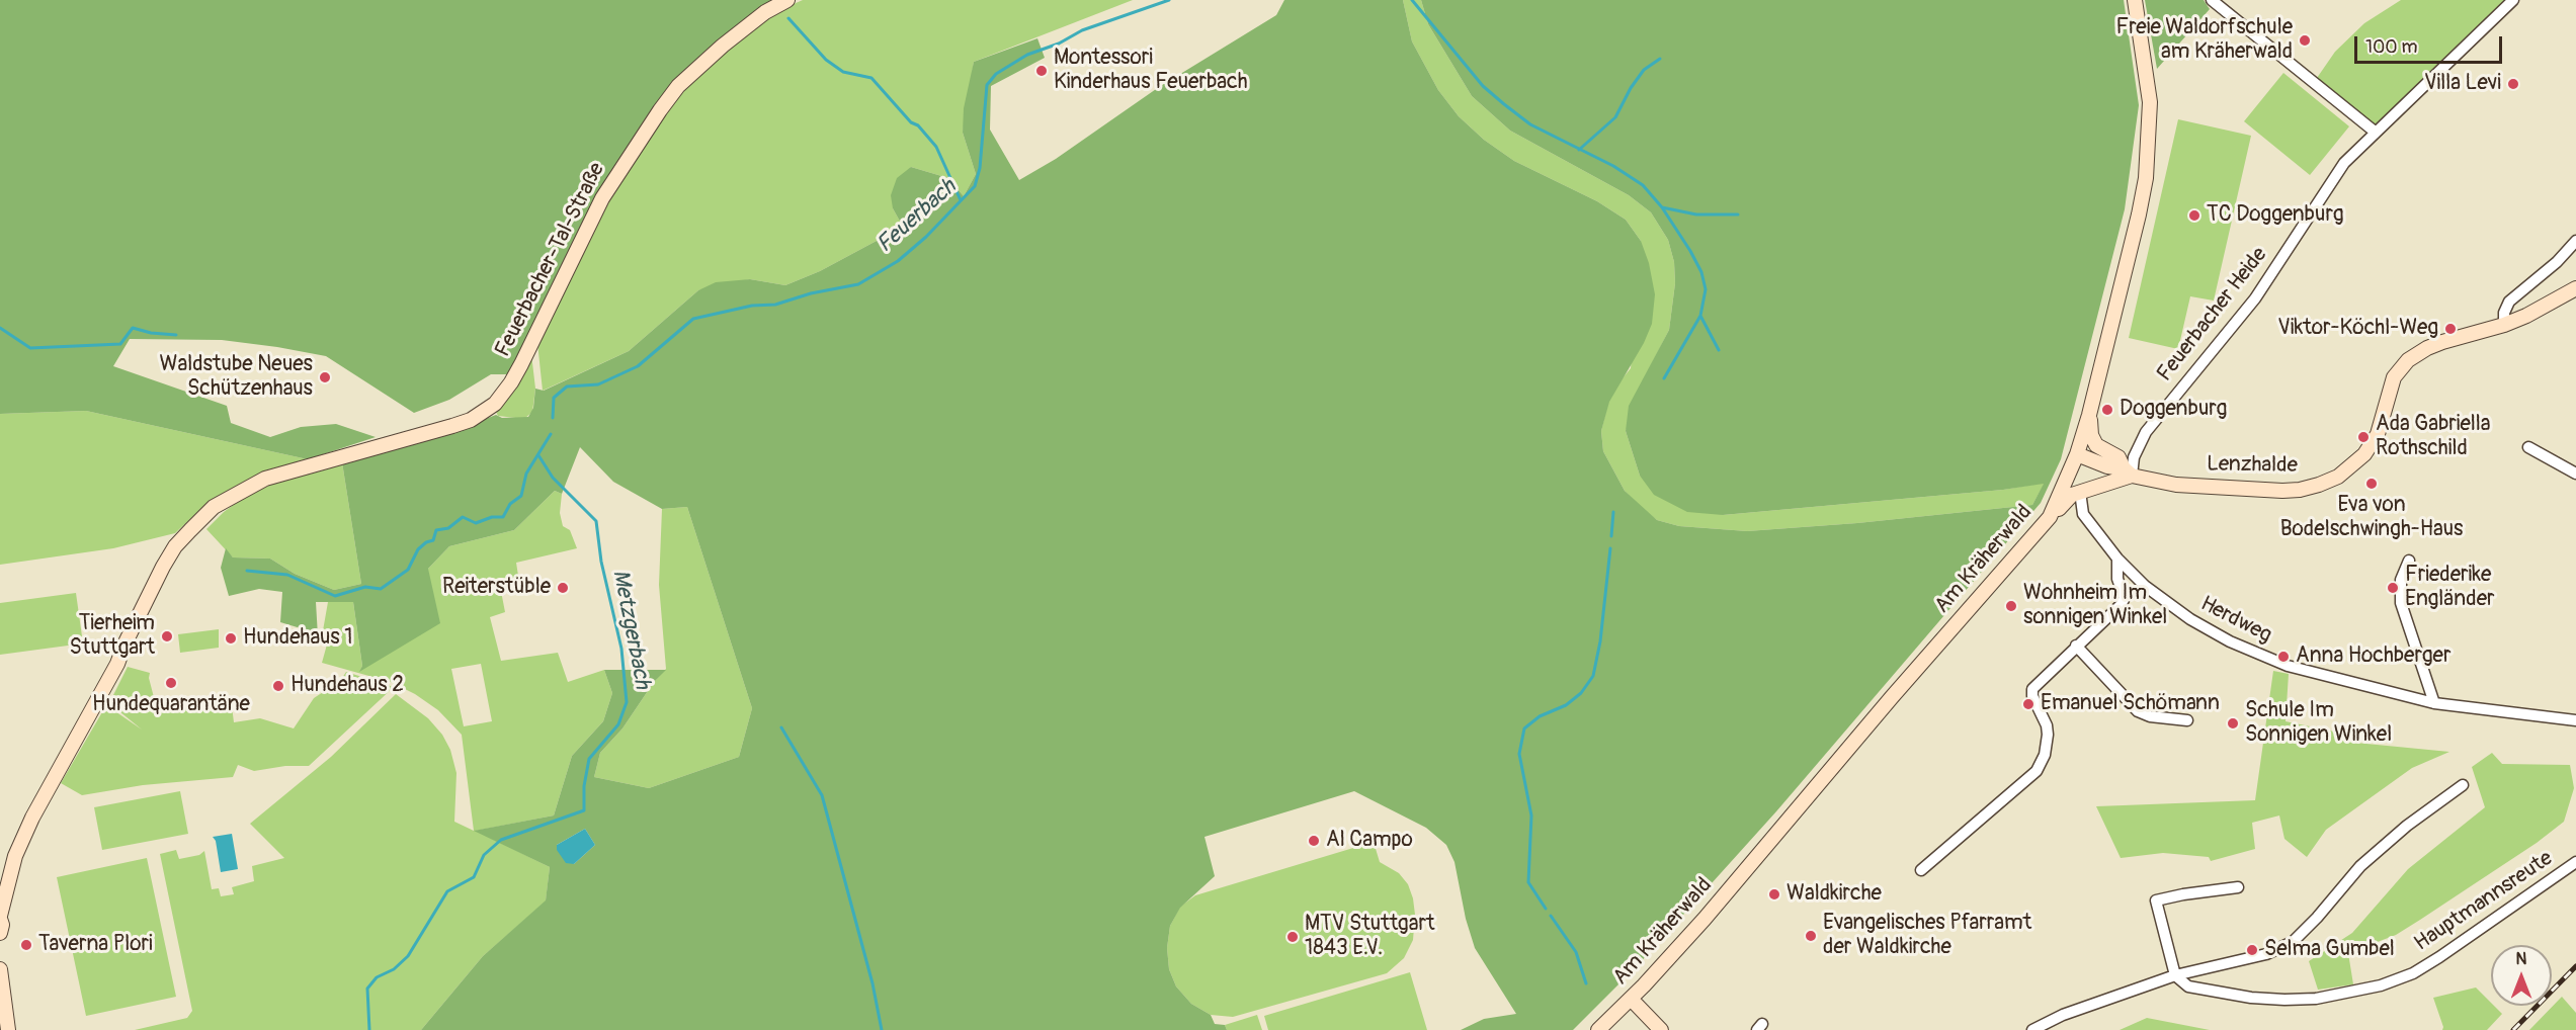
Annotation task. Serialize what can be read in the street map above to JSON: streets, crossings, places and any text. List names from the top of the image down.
{
  "streets": {
    "main road": ["Feuerbacher-Tal-Straße", "Lenzhalde", "Am Kräherwald"],
    "street": ["Feuerbacher Heide", "Herdweg", "Hauptmannsreute"]
  },
  "crossings": [
    ["Feuerbacher Heide", "Lenzhalde"],
    ["Lenzhalde", "Am Kräherwald"],
    ["Lenzhalde", "Herdweg"]
  ],
  "water": ["Feuerbach", "Metzgerbach"],
  "places": [
    "Freie Waldorfschule am Kräherwald",
    "Montessori Kinderhaus Feuerbach",
    "Villa Levi",
    "TC Doggenburg",
    "Viktor-Köchl-Weg",
    "Waldstube Neues Schützenhaus",
    "Doggenburg",
    "Ada Gabriella Rothschild",
    "Eva von Bodelschwingh-Haus",
    "Reiterstüble",
    "Friederike Engländer",
    "Wohnheim Im sonnigen Winkel",
    "Tierheim Stuttgart",
    "Hundehaus 1",
    "Anna Hochberger",
    "Hundequarantäne",
    "Hundehaus 2",
    "Emanuel Schömann",
    "Schule Im Sonnigen Winkel",
    "Al Campo",
    "Waldkirche",
    "Evangelisches Pfarramt der Waldkirche",
    "MTV Stuttgart 1843 E.V.",
    "Taverna Plori",
    "Selma Gumbel"
  ],
  "scale_bar": "100 m",
  "north": "top"
}
